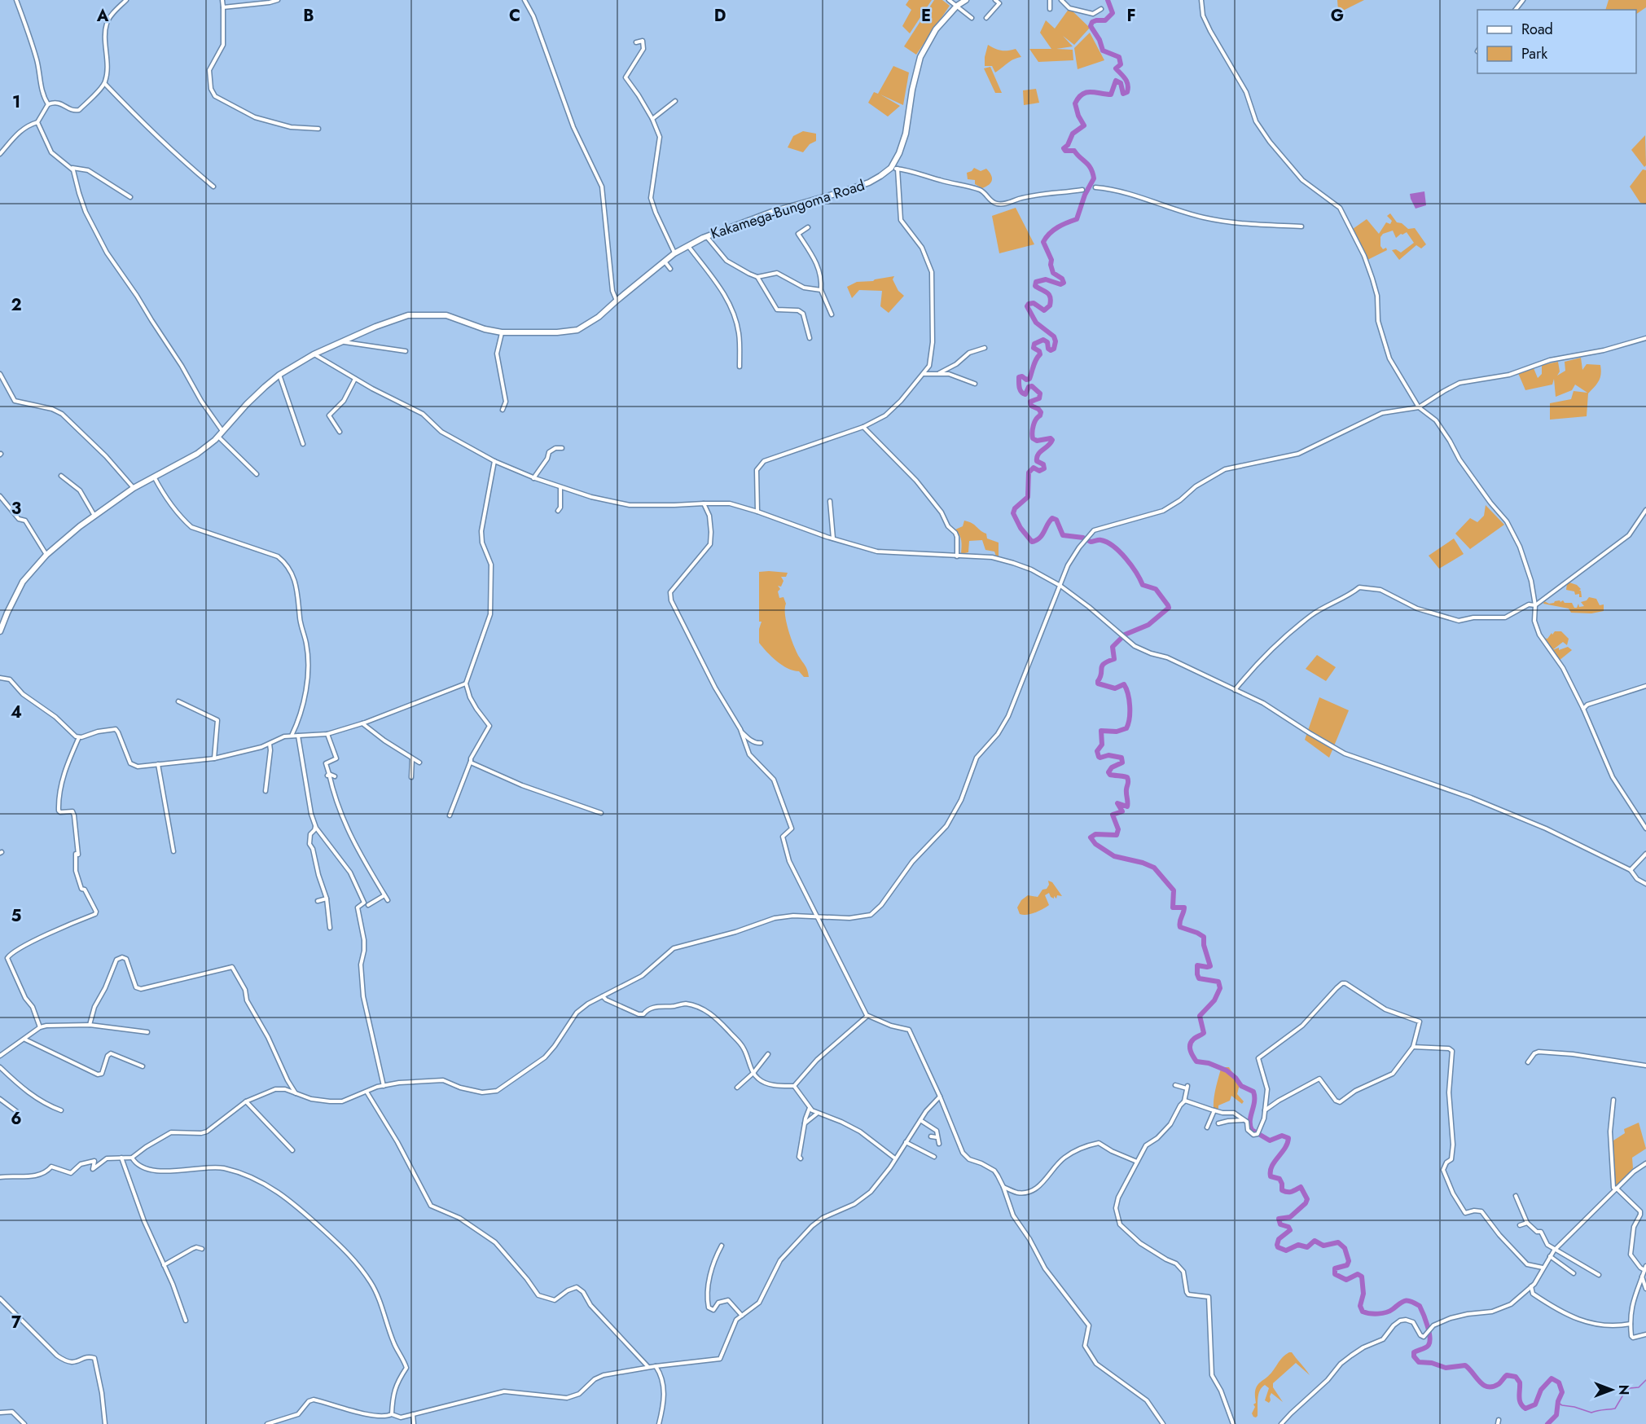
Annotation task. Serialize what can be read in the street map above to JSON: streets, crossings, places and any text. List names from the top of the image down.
{
  "streets": {
    "main road": ["Kakamega-Bungoma Road"]
  },
  "legend": ["Road", "Park"],
  "north": "right",
  "grid": {
    "columns": [
      "A",
      "B",
      "C",
      "D",
      "E",
      "F",
      "G"
    ],
    "rows": [
      "1",
      "2",
      "3",
      "4",
      "5",
      "6",
      "7"
    ]
  }
}
